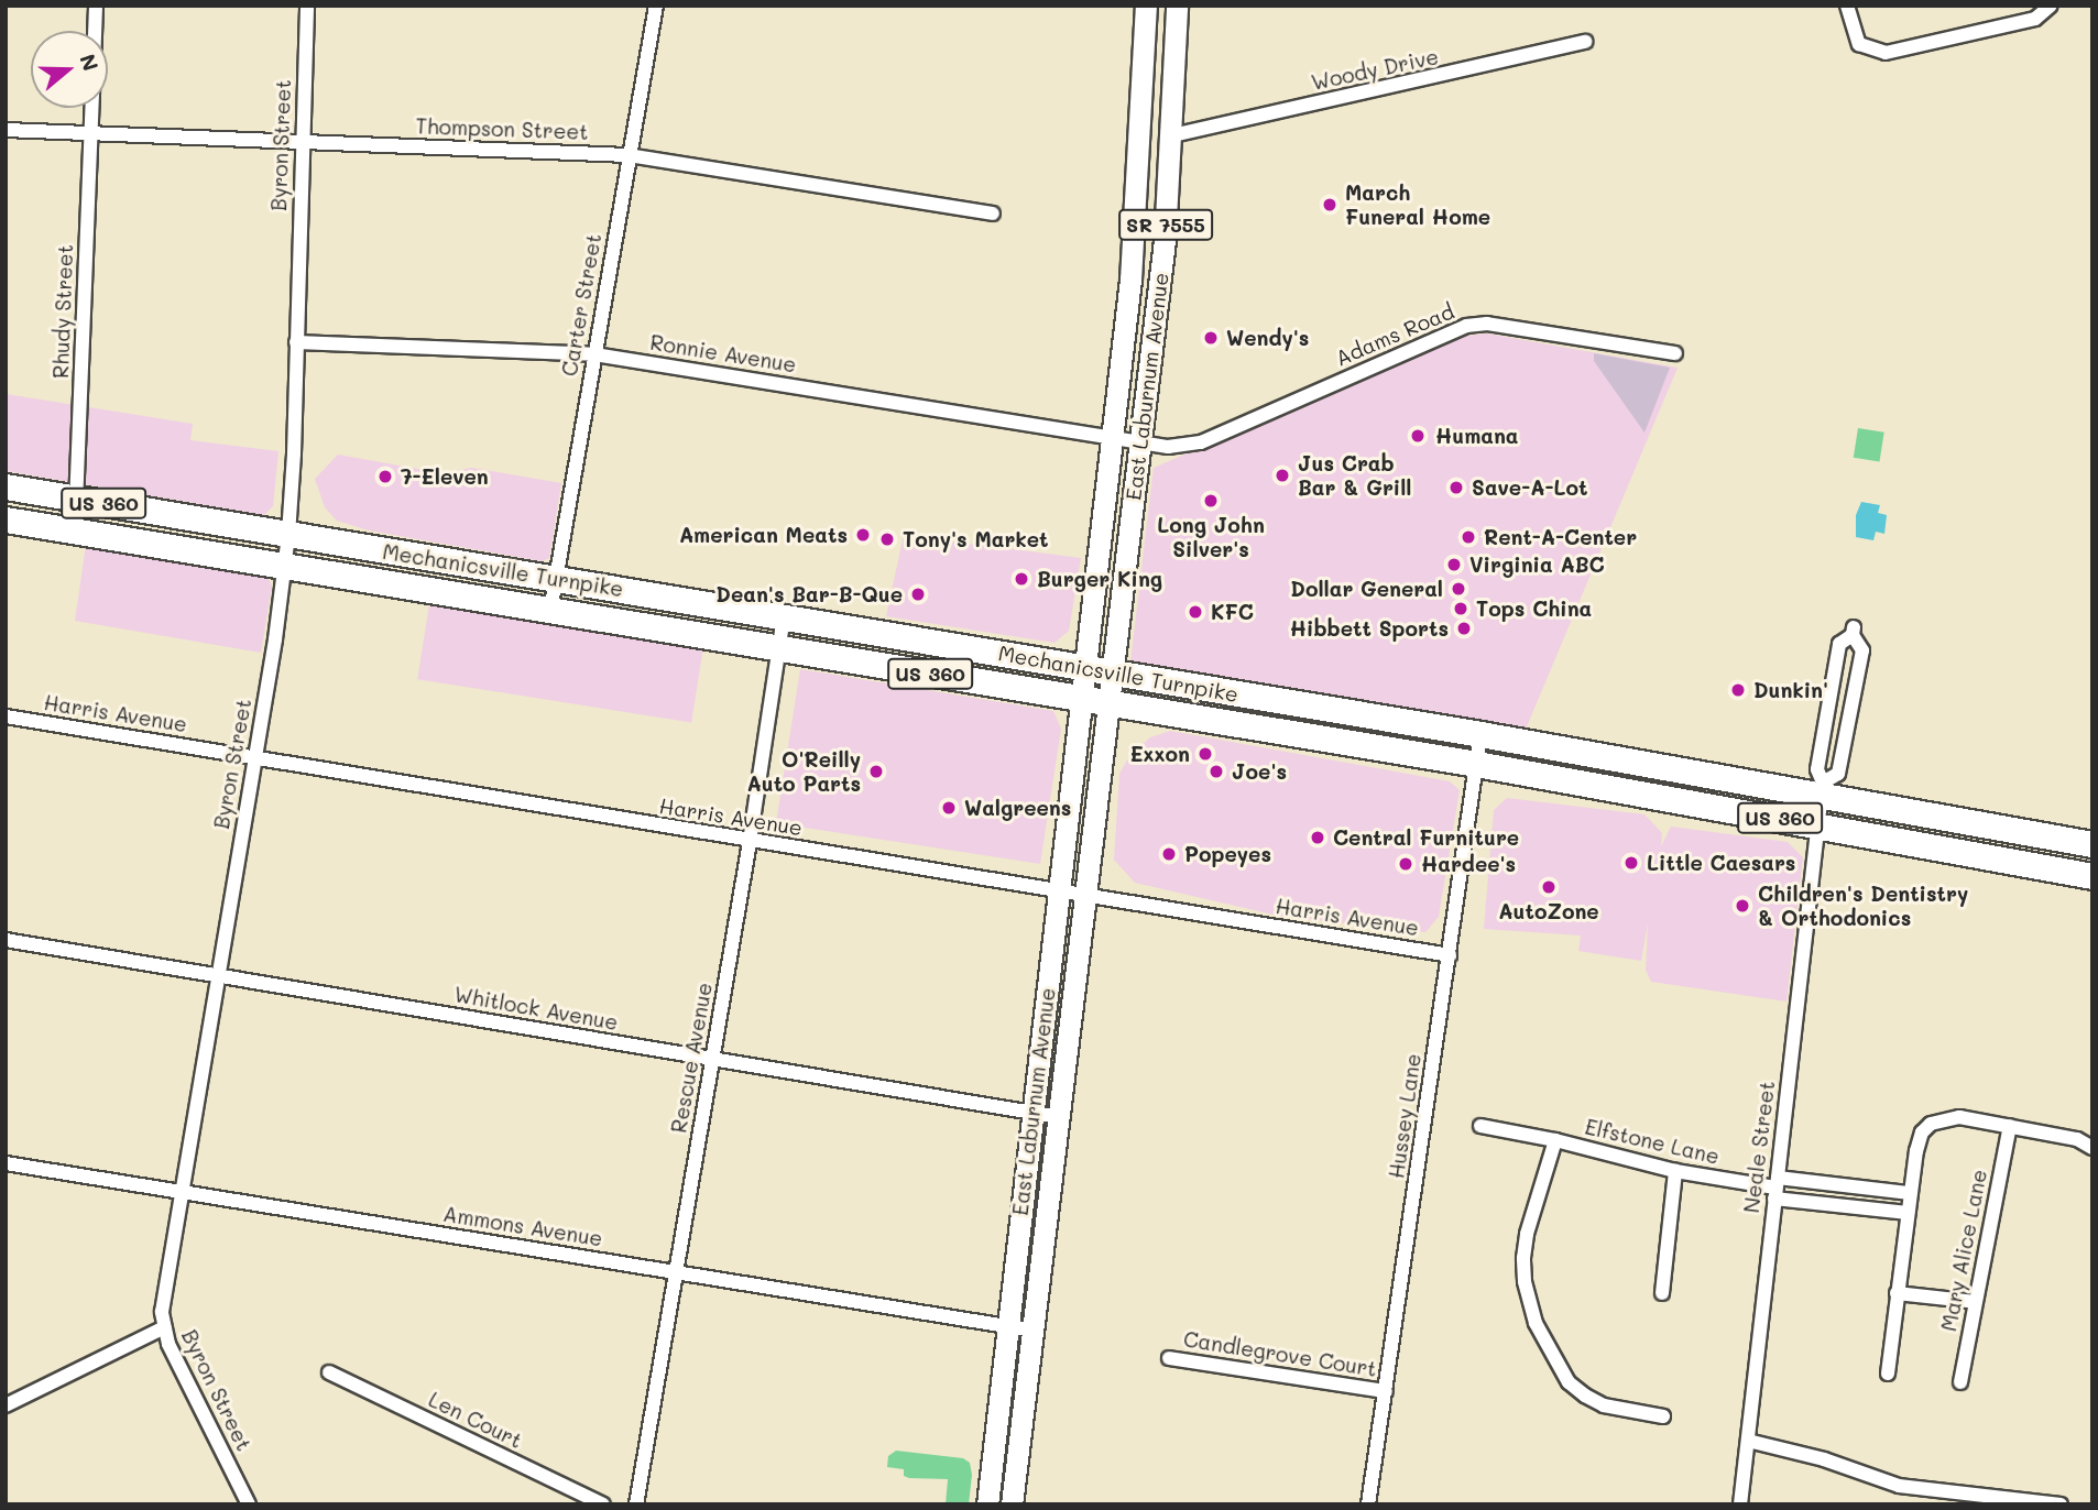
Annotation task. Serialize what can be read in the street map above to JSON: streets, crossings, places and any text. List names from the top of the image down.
{
  "streets": {
    "highway": ["US 360", "Mechanicsville Turnpike"],
    "main road": ["SR 7555", "East Laburnum Avenue"],
    "street": [
      "Woody Drive",
      "Thompson Street",
      "Byron Street",
      "Carter Street",
      "Rhudy Street",
      "Adams Road",
      "Ronnie Avenue",
      "Harris Avenue",
      "Whitlock Avenue",
      "Rescue Avenue",
      "Hussey Lane",
      "Elfstone Lane",
      "Neale Street",
      "Ammons Avenue",
      "Mary Alice Lane",
      "Candlegrove Court",
      "Len Court"
    ]
  },
  "crossings": [
    ["Woody Drive", "East Laburnum Avenue"],
    ["Thompson Street", "Byron Street"],
    ["Thompson Street", "Carter Street"],
    ["Thompson Street", "Rhudy Street"],
    ["Byron Street", "Ronnie Avenue"],
    ["Byron Street", "Mechanicsville Turnpike"],
    ["Byron Street", "Harris Avenue"],
    ["Byron Street", "Whitlock Avenue"],
    ["Byron Street", "Ammons Avenue"],
    ["Carter Street", "Ronnie Avenue"],
    ["Carter Street", "Mechanicsville Turnpike"],
    ["Rhudy Street", "Mechanicsville Turnpike"],
    ["Adams Road", "Ronnie Avenue"],
    ["Adams Road", "East Laburnum Avenue"],
    ["Ronnie Avenue", "East Laburnum Avenue"],
    ["East Laburnum Avenue", "Mechanicsville Turnpike"],
    ["East Laburnum Avenue", "Harris Avenue"],
    ["East Laburnum Avenue", "Whitlock Avenue"],
    ["East Laburnum Avenue", "Ammons Avenue"],
    ["Mechanicsville Turnpike", "Rescue Avenue"],
    ["Mechanicsville Turnpike", "Hussey Lane"],
    ["Mechanicsville Turnpike", "Neale Street"],
    ["Harris Avenue", "Rescue Avenue"],
    ["Harris Avenue", "Hussey Lane"],
    ["Whitlock Avenue", "Rescue Avenue"],
    ["Rescue Avenue", "Ammons Avenue"],
    ["Hussey Lane", "Candlegrove Court"],
    ["Elfstone Lane", "Neale Street"]
  ],
  "places": [
    "March Funeral Home",
    "Wendy's",
    "Humana",
    "Jus Crab Bar & Grill",
    "7-Eleven",
    "Save-A-Lot",
    "Long John Silver's",
    "American Meats",
    "Rent-A-Center",
    "Tony's Market",
    "Virginia ABC",
    "Burger King",
    "Dollar General",
    "Dean's Bar-B-Que",
    "Tops China",
    "KFC",
    "Hibbett Sports",
    "Dunkin'",
    "Exxon",
    "O'Reilly Auto Parts",
    "Joe's",
    "Walgreens",
    "Central Furniture",
    "Popeyes",
    "Little Caesars",
    "Hardee's",
    "AutoZone",
    "Children's Dentistry & Orthodonics"
  ],
  "north": "right"
}
